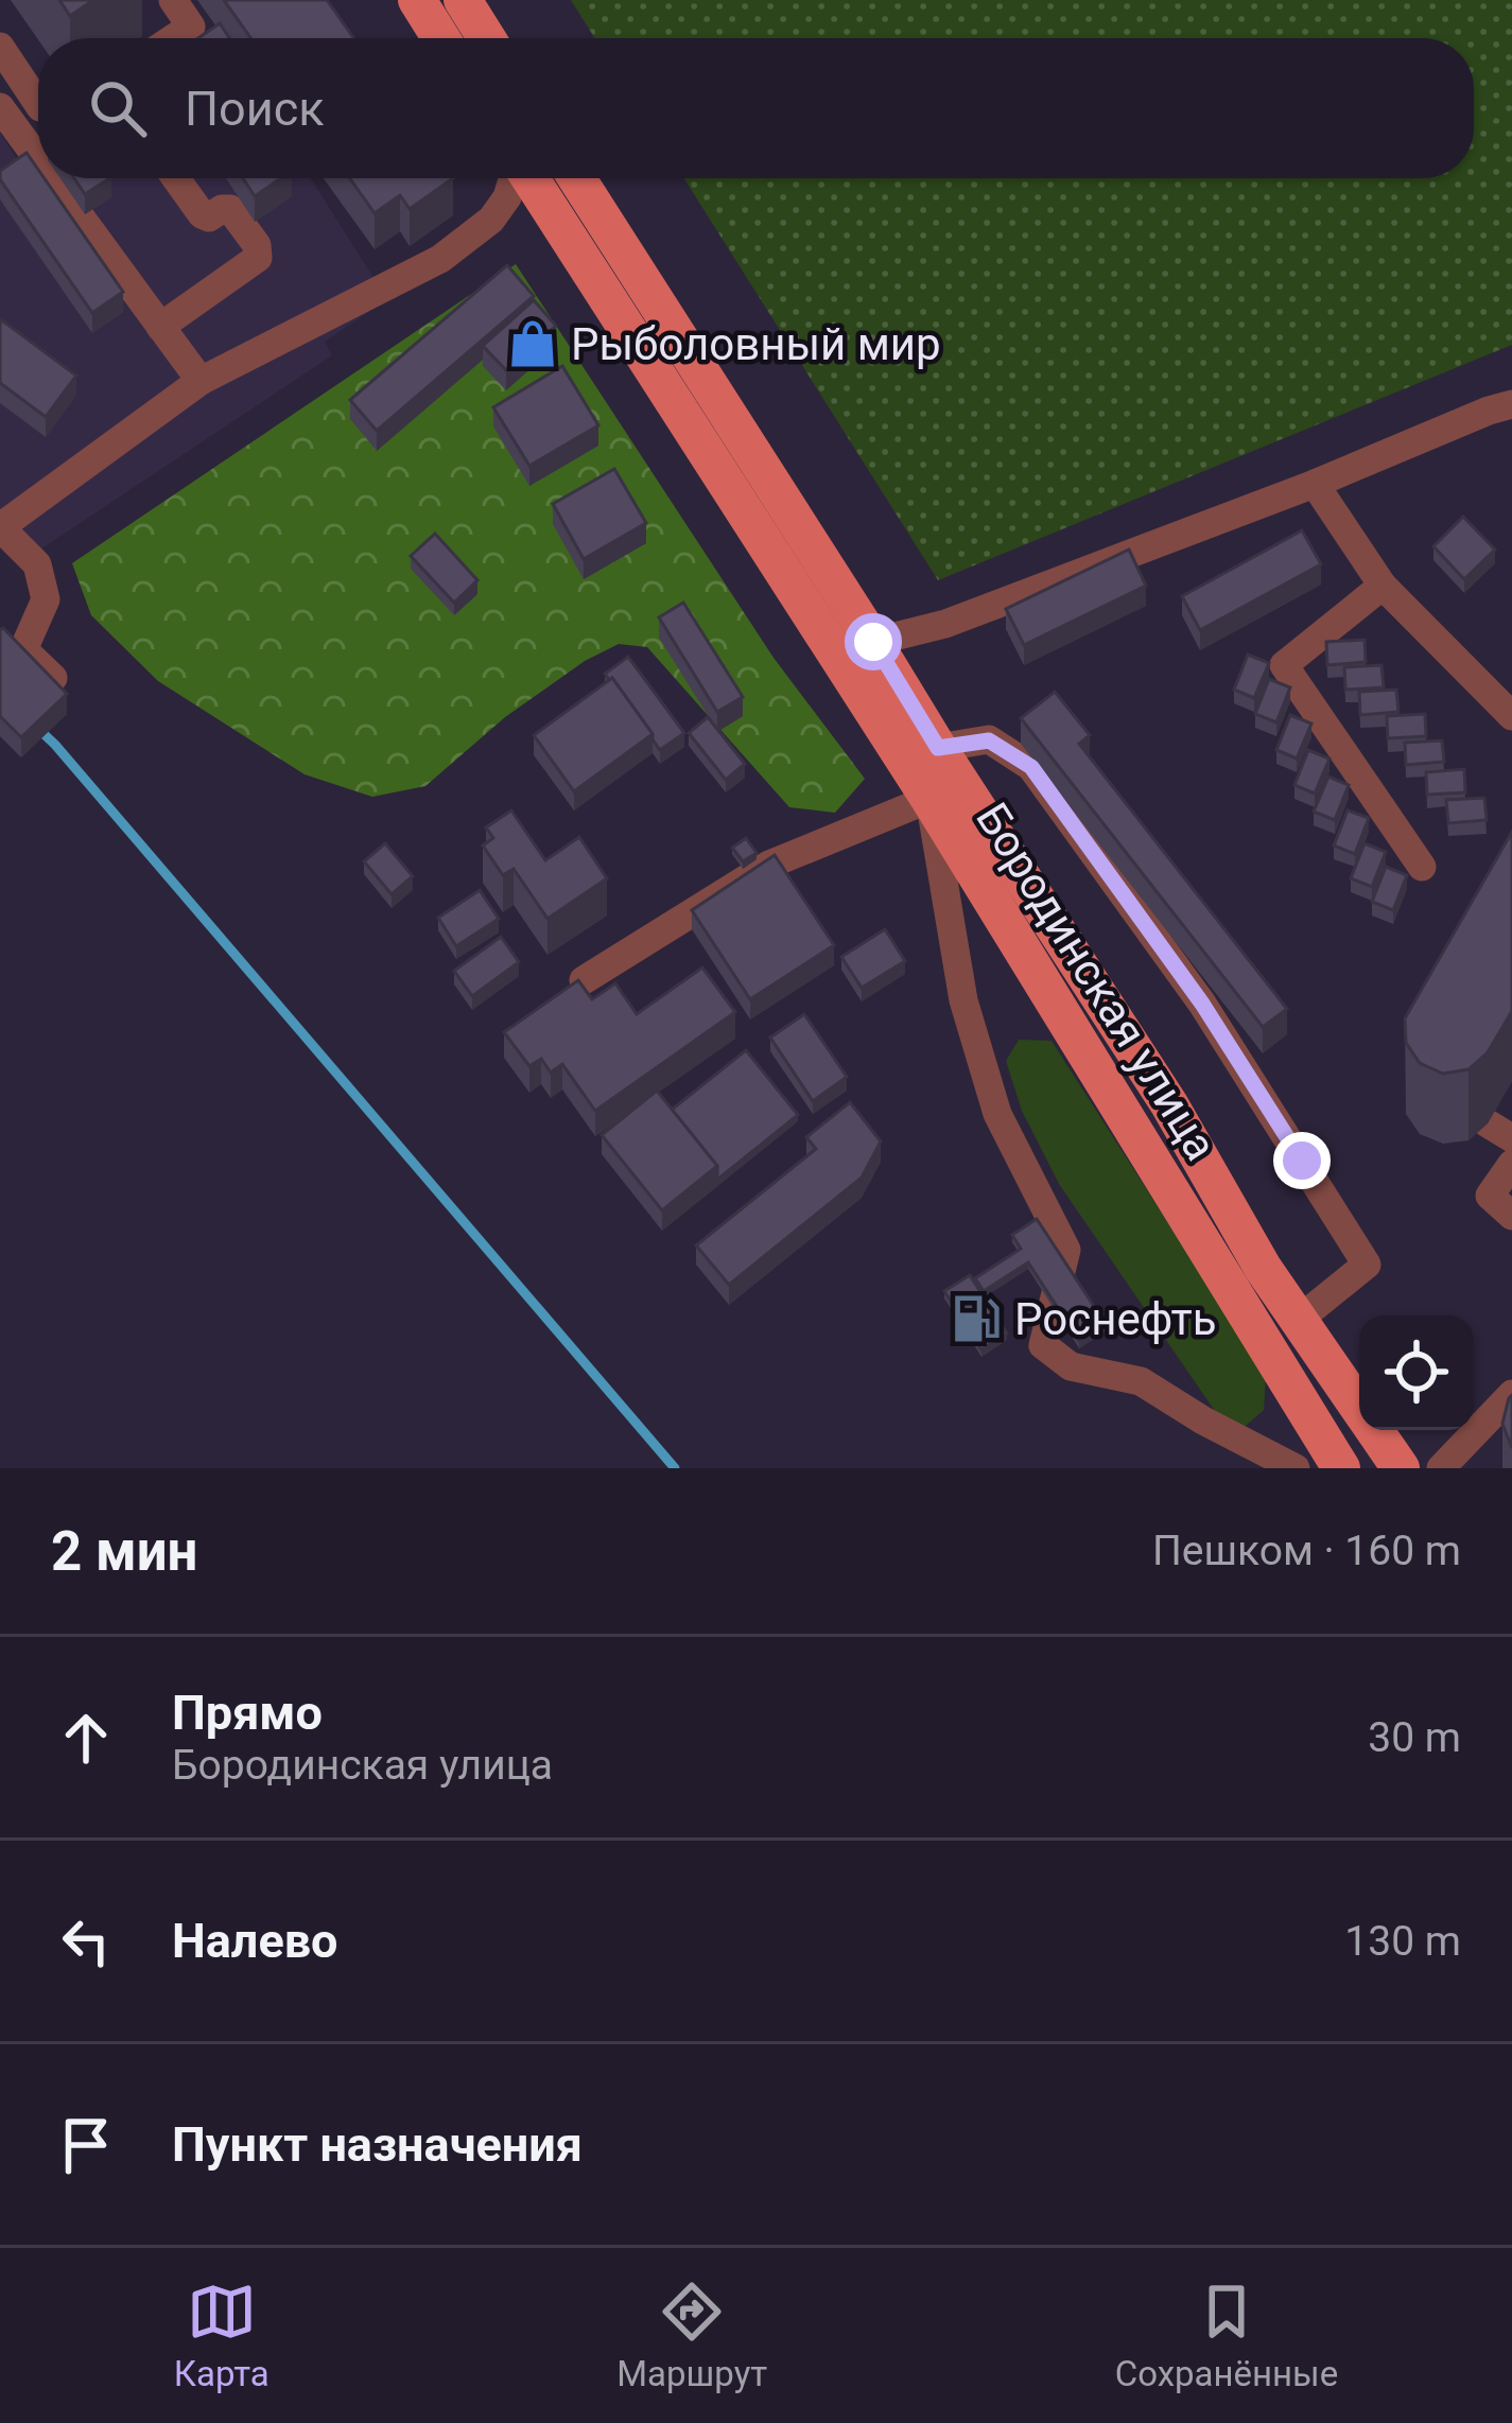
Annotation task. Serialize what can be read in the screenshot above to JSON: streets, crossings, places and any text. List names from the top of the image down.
{
  "streets": {
    "main road": ["Бородинская улица"]
  },
  "places": {
    "shop": ["Рыболовный мир"],
    "fuel station": ["Роснефть"]
  },
  "page": {
    "search": "Поиск",
    "heading": ["2 мин", "Пешком · 160 m"],
    "list": [
      ["Прямо", "Бородинская улица", "30 m"],
      ["Налево", "130 m"],
      "Пункт назначения"
    ],
    "nav": ["Карта", "Маршрут", "Сохранённые"]
  }
}
